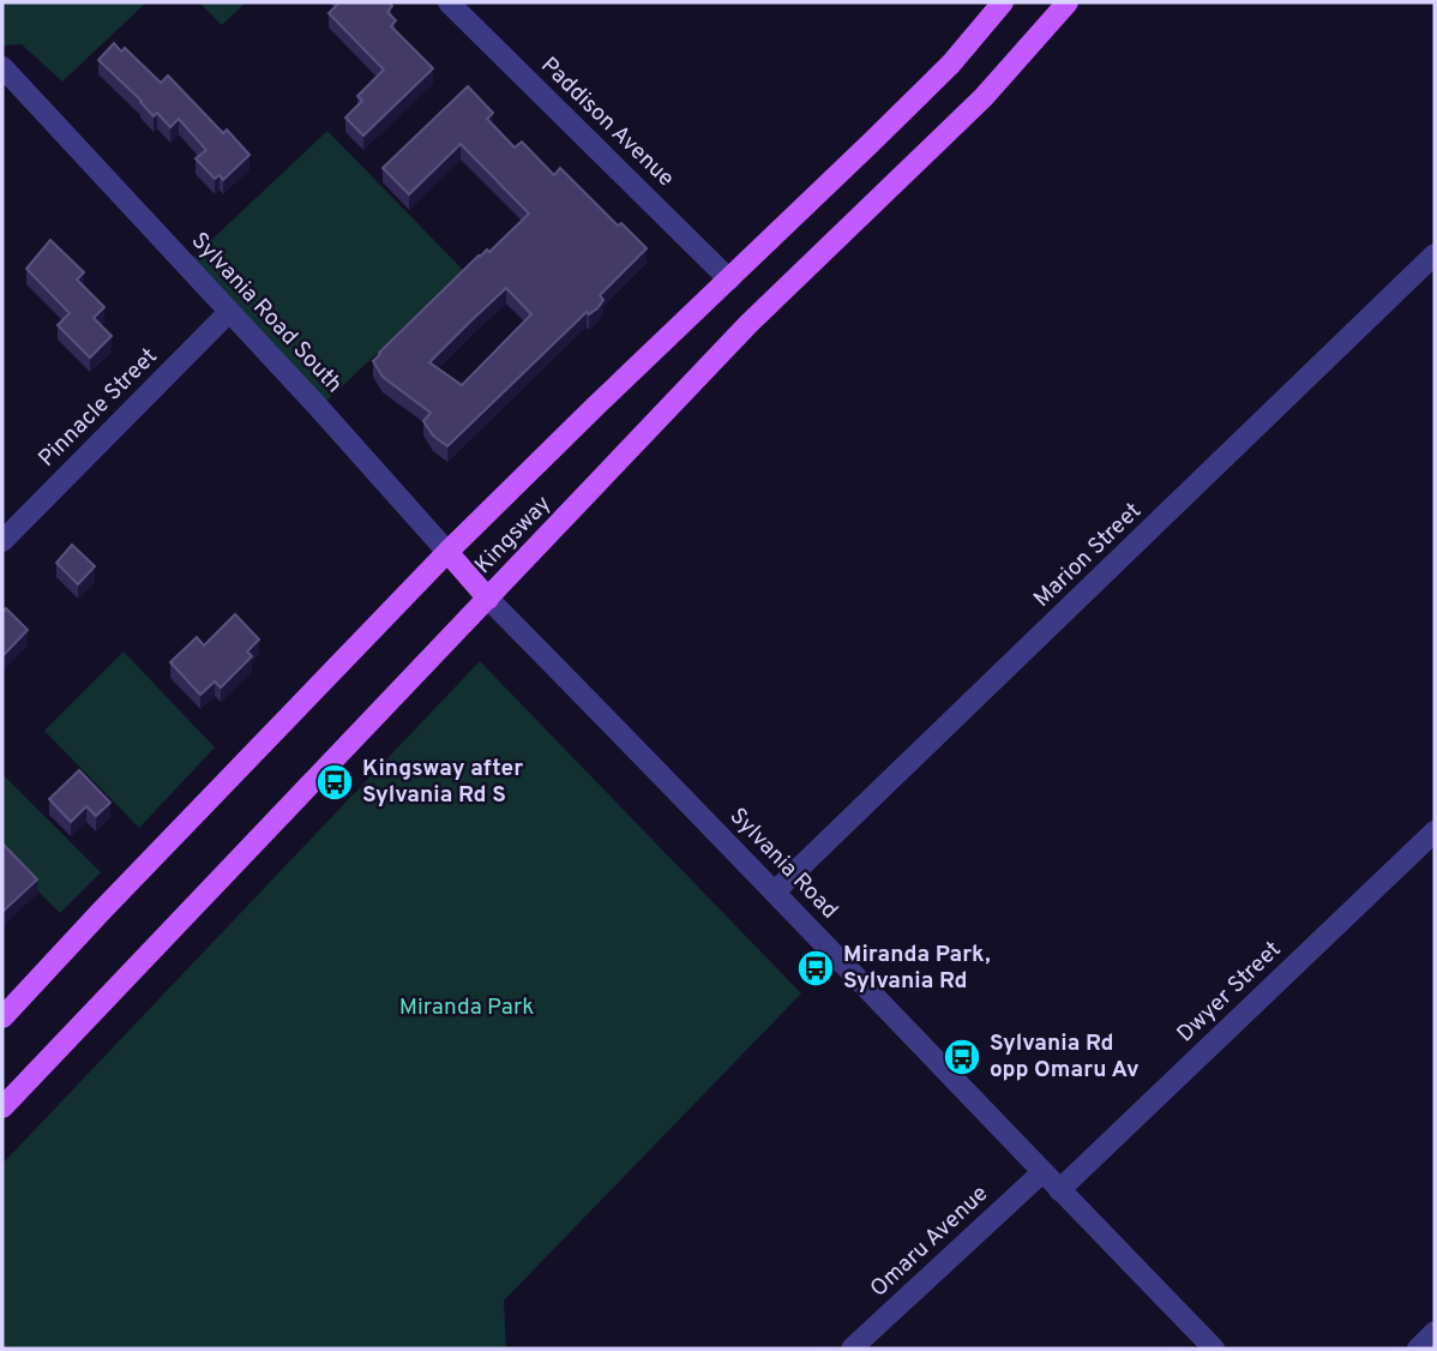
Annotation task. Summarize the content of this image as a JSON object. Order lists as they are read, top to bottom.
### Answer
{
  "streets": {
    "main road": ["Sylvania Road South", "Kingsway"],
    "street": [
      "Paddison Avenue",
      "Pinnacle Street",
      "Marion Street",
      "Sylvania Road",
      "Dwyer Street",
      "Omaru Avenue"
    ]
  },
  "crossings": [
    ["Paddison Avenue", "Kingsway"],
    ["Sylvania Road South", "Pinnacle Street"],
    ["Sylvania Road South", "Kingsway"],
    ["Sylvania Road South", "Sylvania Road"],
    ["Kingsway", "Sylvania Road"],
    ["Marion Street", "Sylvania Road"],
    ["Sylvania Road", "Dwyer Street"],
    ["Sylvania Road", "Omaru Avenue"]
  ],
  "parks": ["Miranda Park"],
  "places": {
    "bus stop": ["Kingsway after Sylvania Rd S", "Miranda Park, Sylvania Rd", "Sylvania Rd opp Omaru Av"]
  }
}
